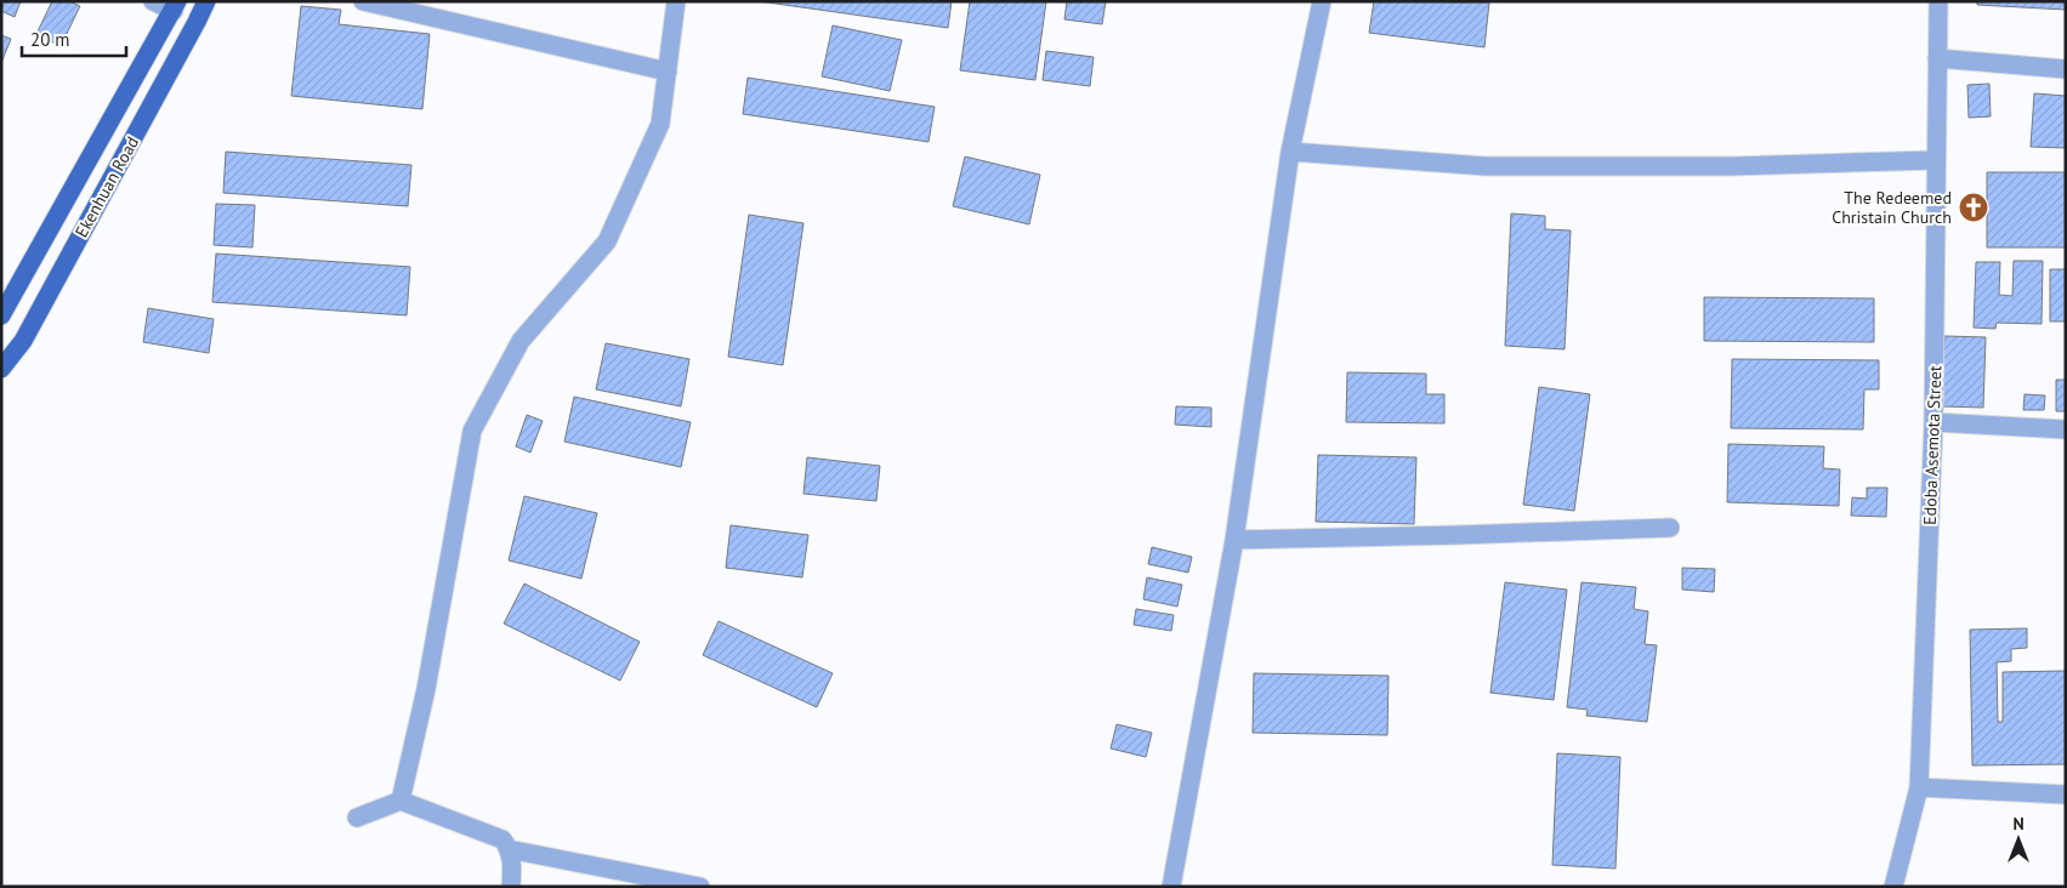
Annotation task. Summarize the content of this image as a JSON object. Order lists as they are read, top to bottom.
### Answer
{
  "streets": {
    "main road": ["Ekenhuan Road"],
    "street": ["Edoba Asemota Street"]
  },
  "places": {
    "church": ["The Redeemed Christain Church"]
  },
  "scale_bar": "20 m",
  "north": "top"
}
